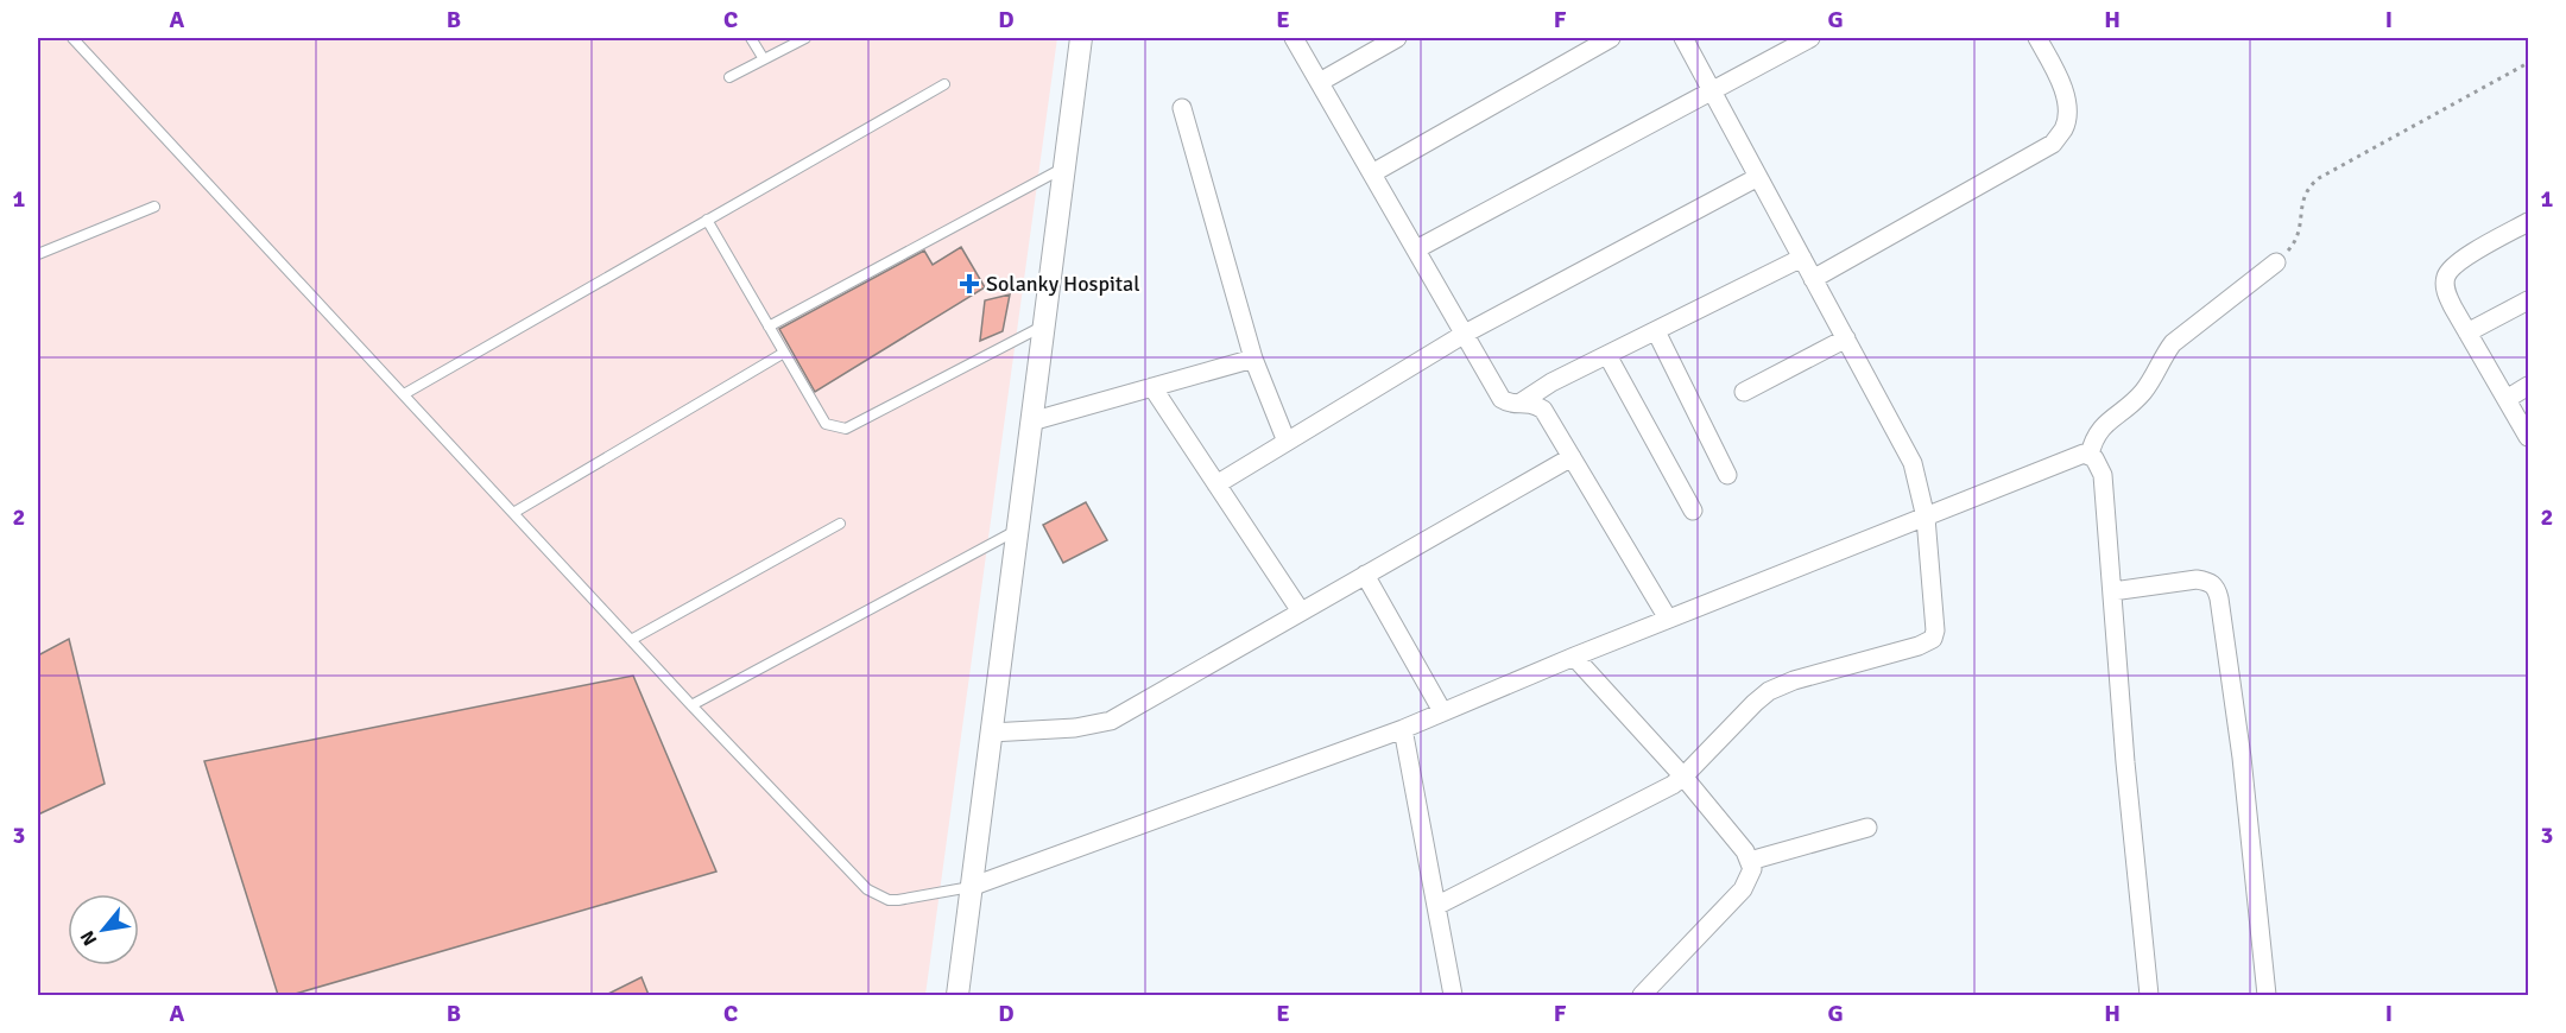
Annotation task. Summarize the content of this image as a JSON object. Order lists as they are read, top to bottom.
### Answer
{
  "places": {
    "health": ["Solanky Hospital"]
  },
  "north": "bottom left",
  "grid": {
    "columns": [
      "A",
      "B",
      "C",
      "D",
      "E",
      "F",
      "G",
      "H",
      "I"
    ],
    "rows": ["1", "2", "3"]
  }
}
